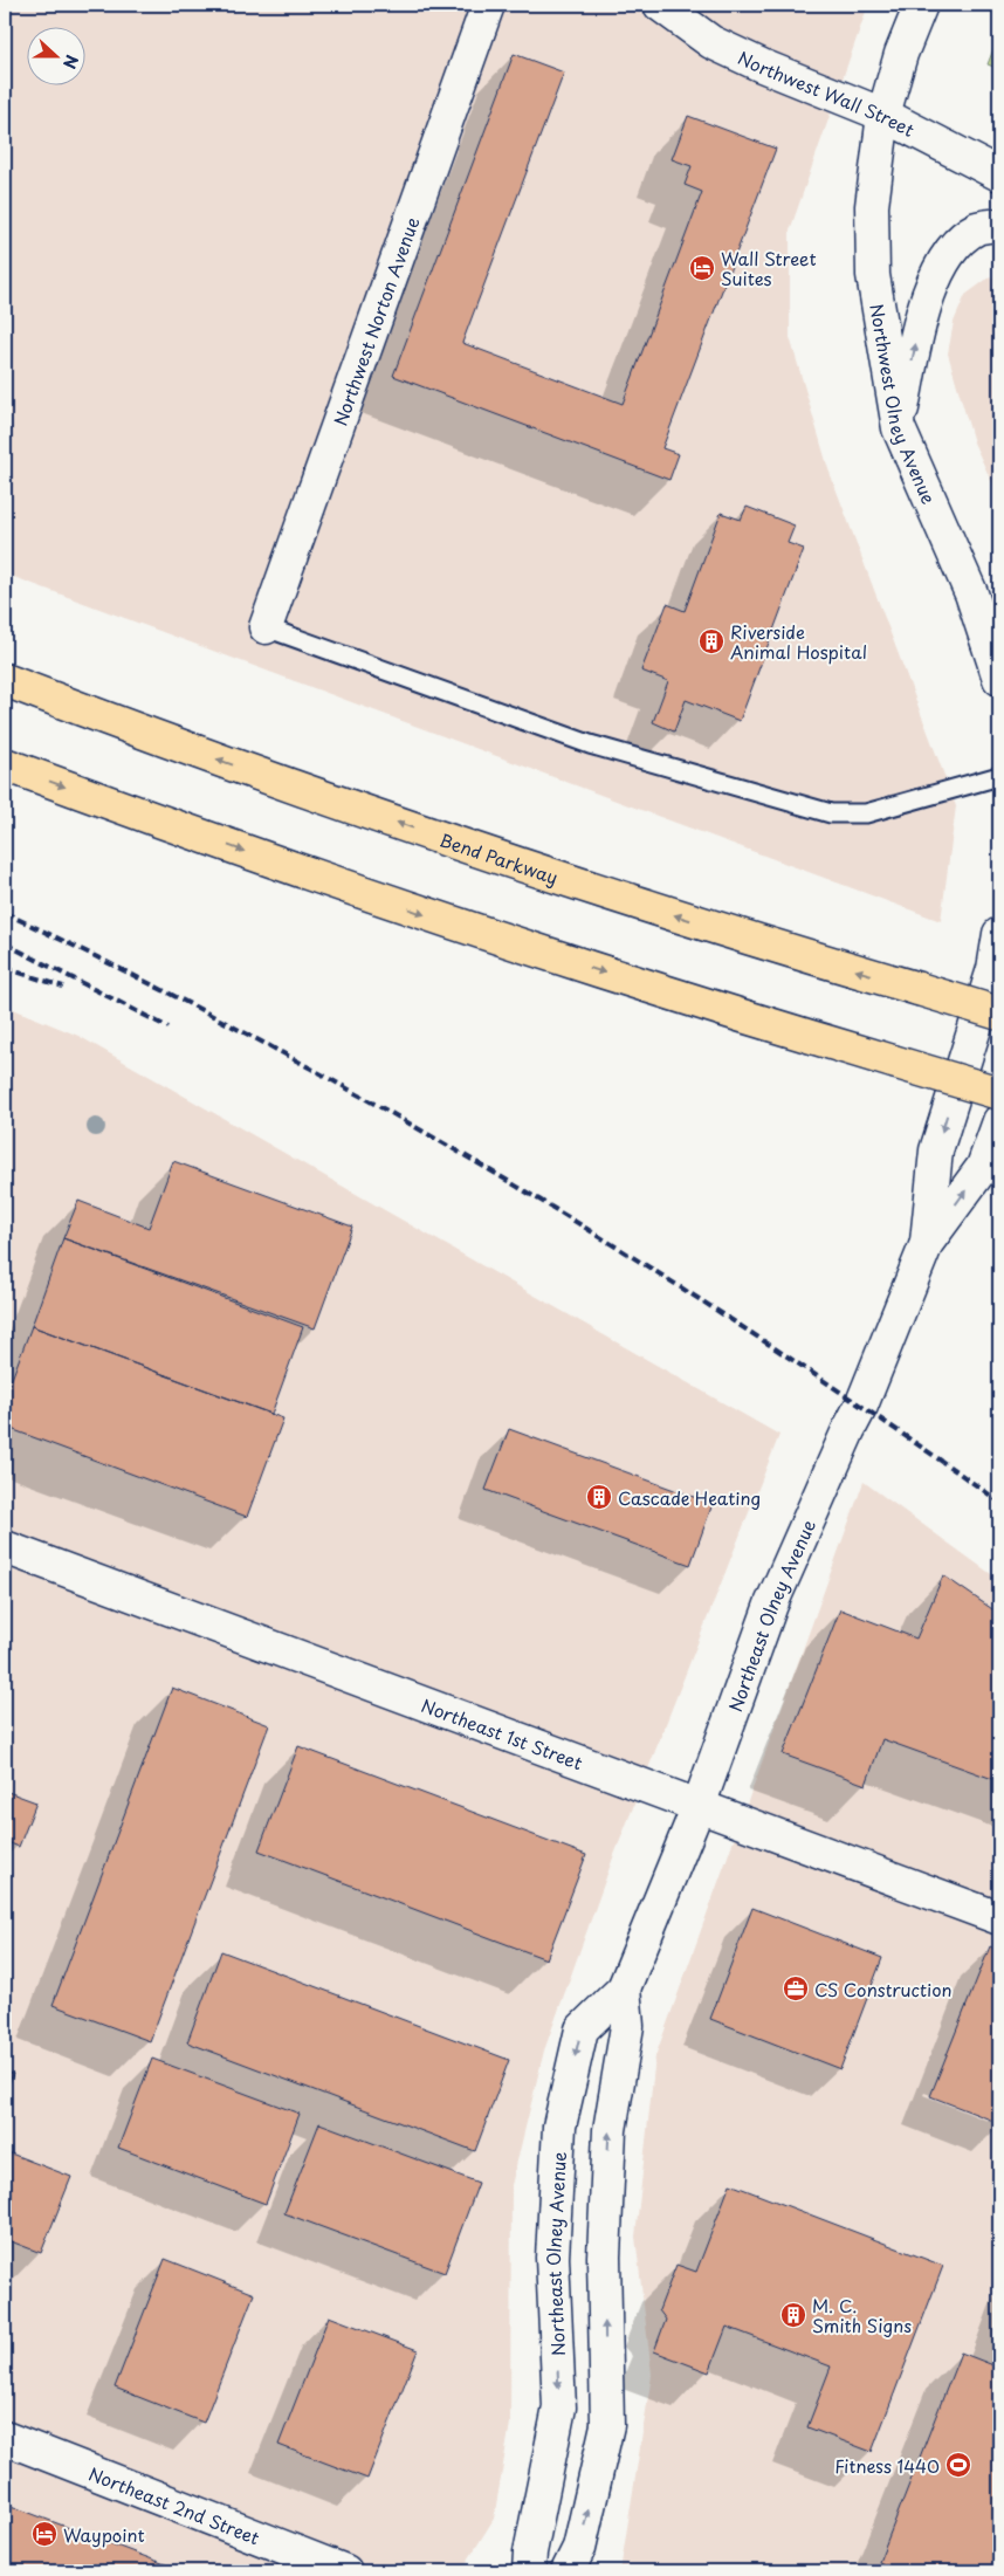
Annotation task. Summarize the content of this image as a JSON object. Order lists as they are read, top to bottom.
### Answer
{
  "streets": {
    "highway": ["Bend Parkway"],
    "main road": [
      "Northwest Wall Street",
      "Northwest Norton Avenue",
      "Northwest Olney Avenue",
      "Northeast Olney Avenue",
      "Northeast 1st Street",
      "Northeast 2nd Street"
    ]
  },
  "crossings": [
    ["Northwest Wall Street", "Northwest Olney Avenue"],
    ["Northeast Olney Avenue", "Northeast 1st Street"]
  ],
  "places": {
    "hotel": ["Wall Street Suites", "Waypoint"],
    "building": ["Riverside Animal Hospital", "Cascade Heating", "M. C. Smith Signs"],
    "office": ["CS Construction"],
    "sports": ["Fitness 1440"]
  },
  "north": "right"
}
